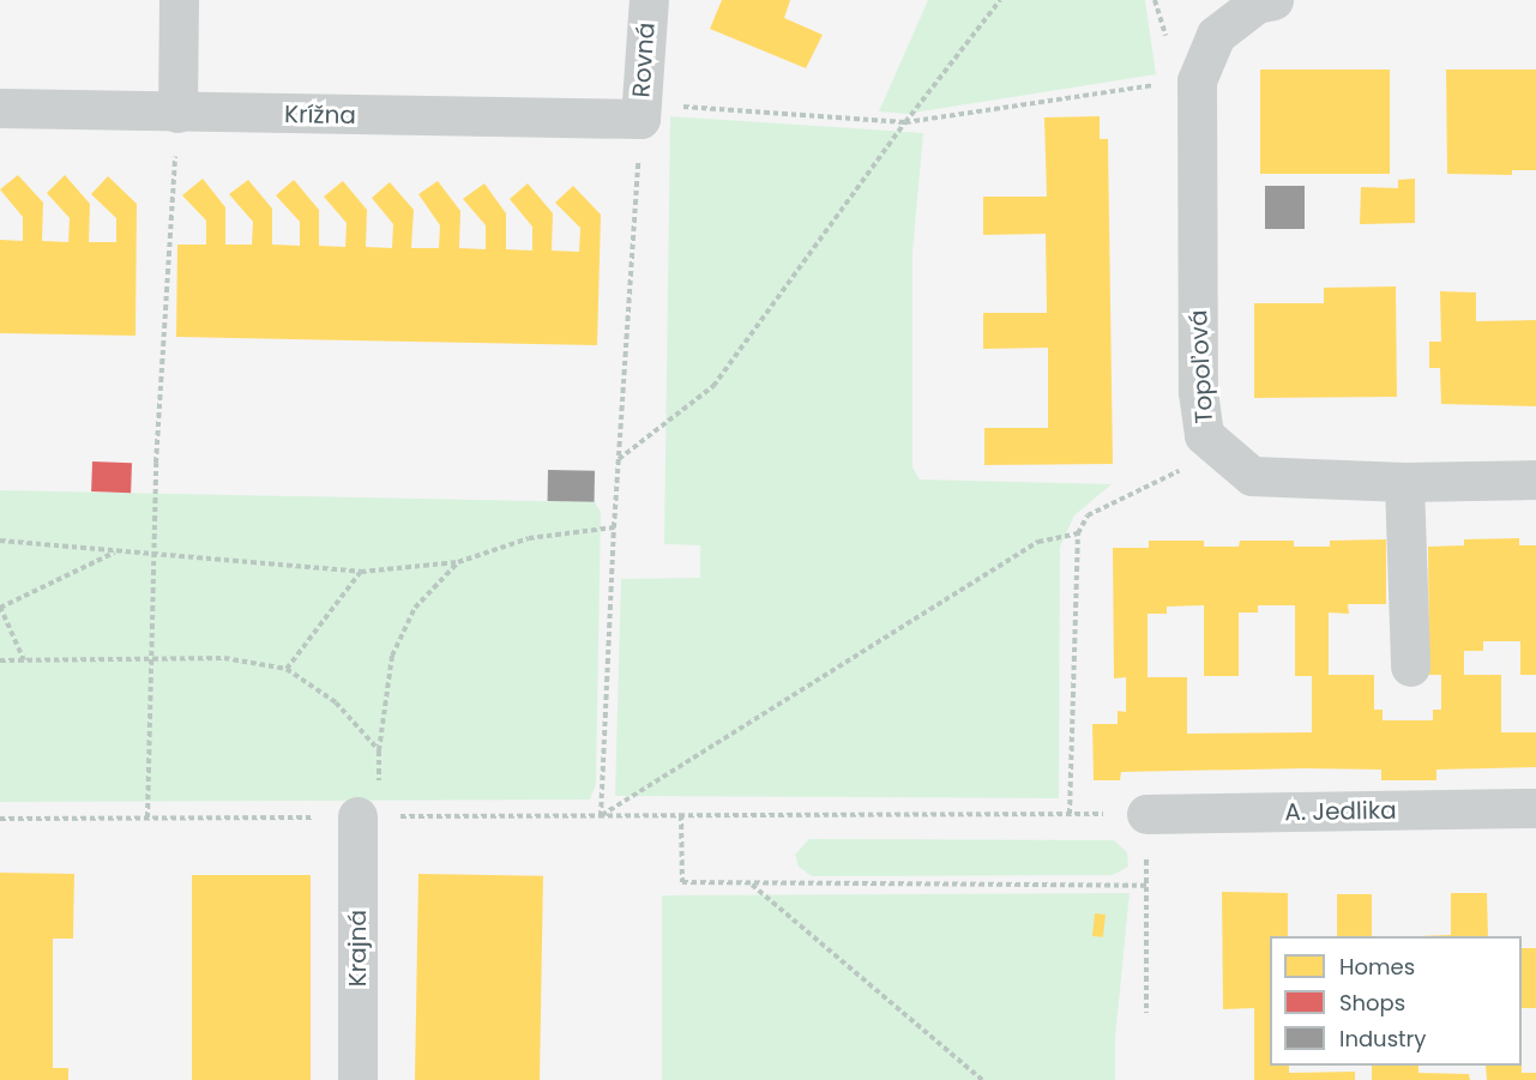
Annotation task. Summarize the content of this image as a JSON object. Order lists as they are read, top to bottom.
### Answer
{
  "streets": {
    "street": [
      "Rovná",
      "Krížna",
      "Topoľová",
      "A. Jedlika",
      "Krajná"
    ]
  },
  "crossings": [
    ["Rovná", "Krížna"]
  ],
  "legend": ["Homes", "Shops", "Industry"]
}
